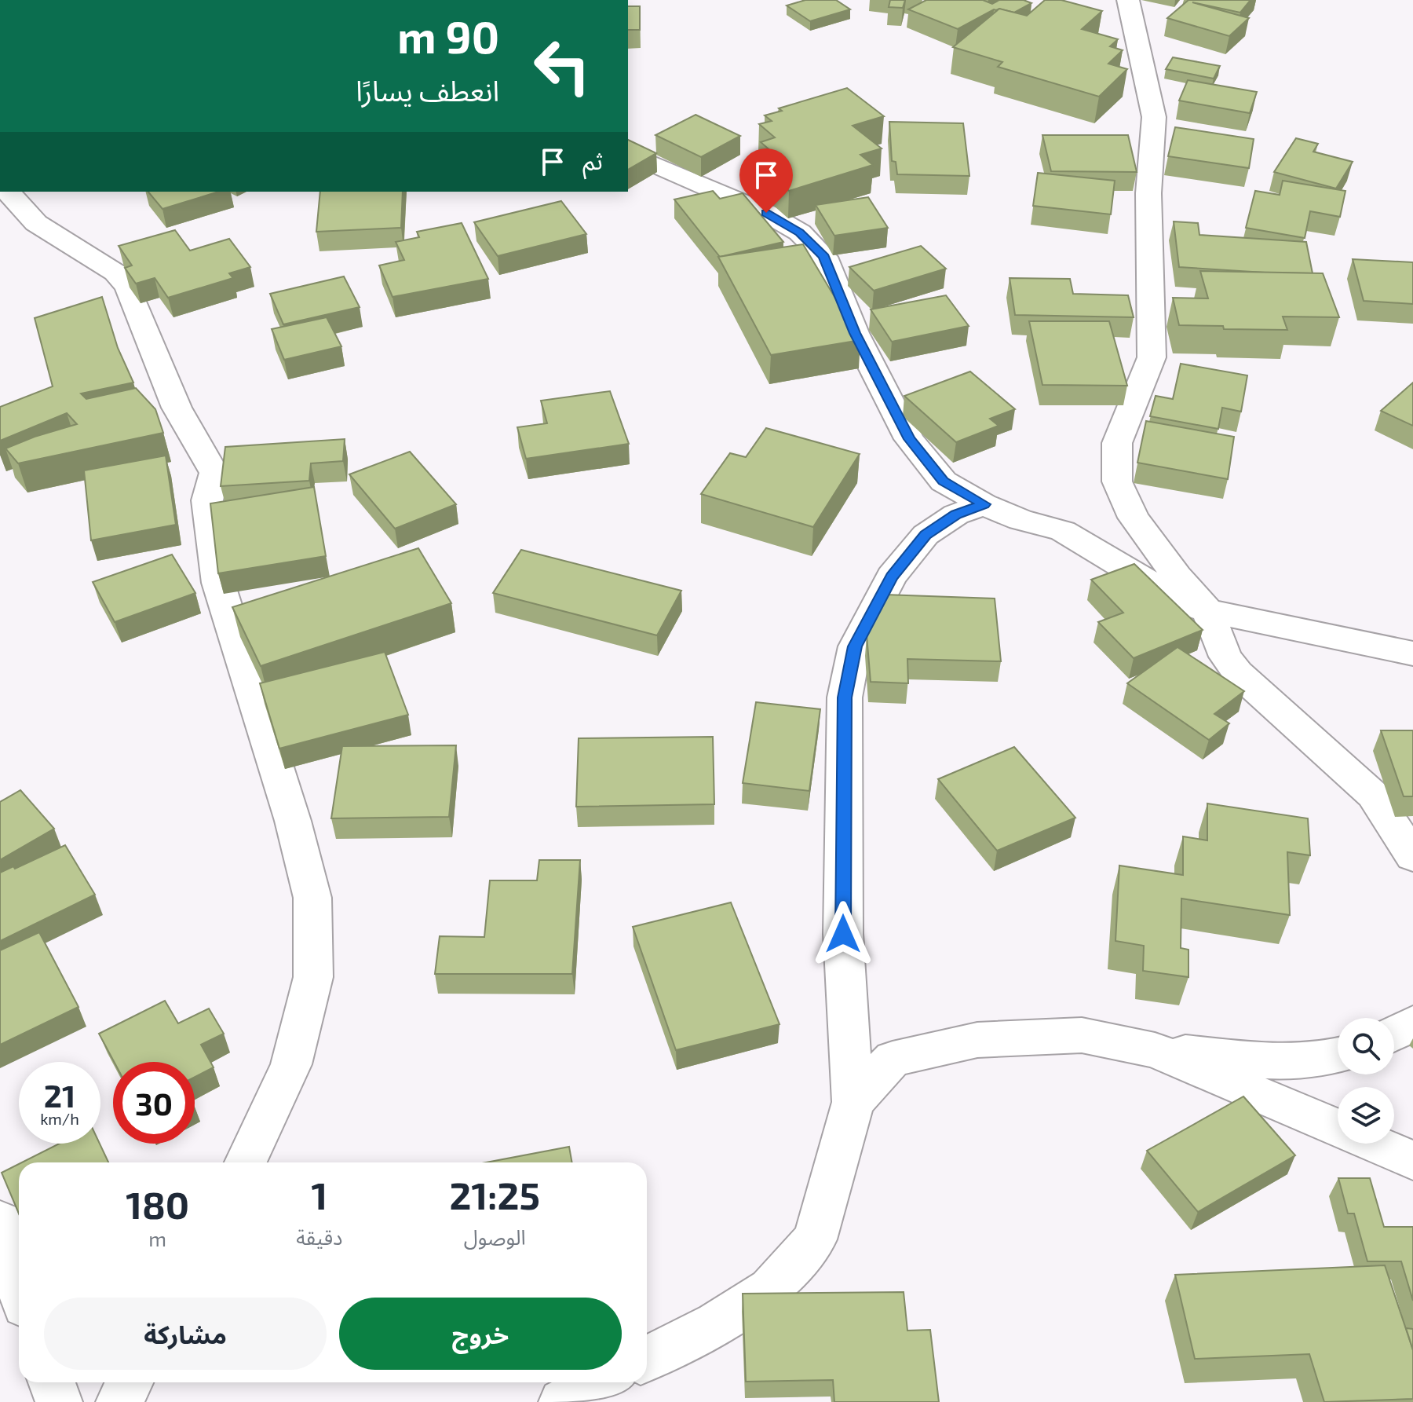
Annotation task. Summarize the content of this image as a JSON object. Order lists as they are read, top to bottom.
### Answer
{
  "page": {
    "turn": ["90 m", "انعطف يسارًا"],
    "then": "ثم",
    "speed": "21 km/h",
    "limit": "30",
    "eta": [
      "21:25",
      "الوصول",
      "1",
      "دقيقة",
      "180",
      "m"
    ],
    "buttons": ["خروج", "مشاركة"]
  }
}
